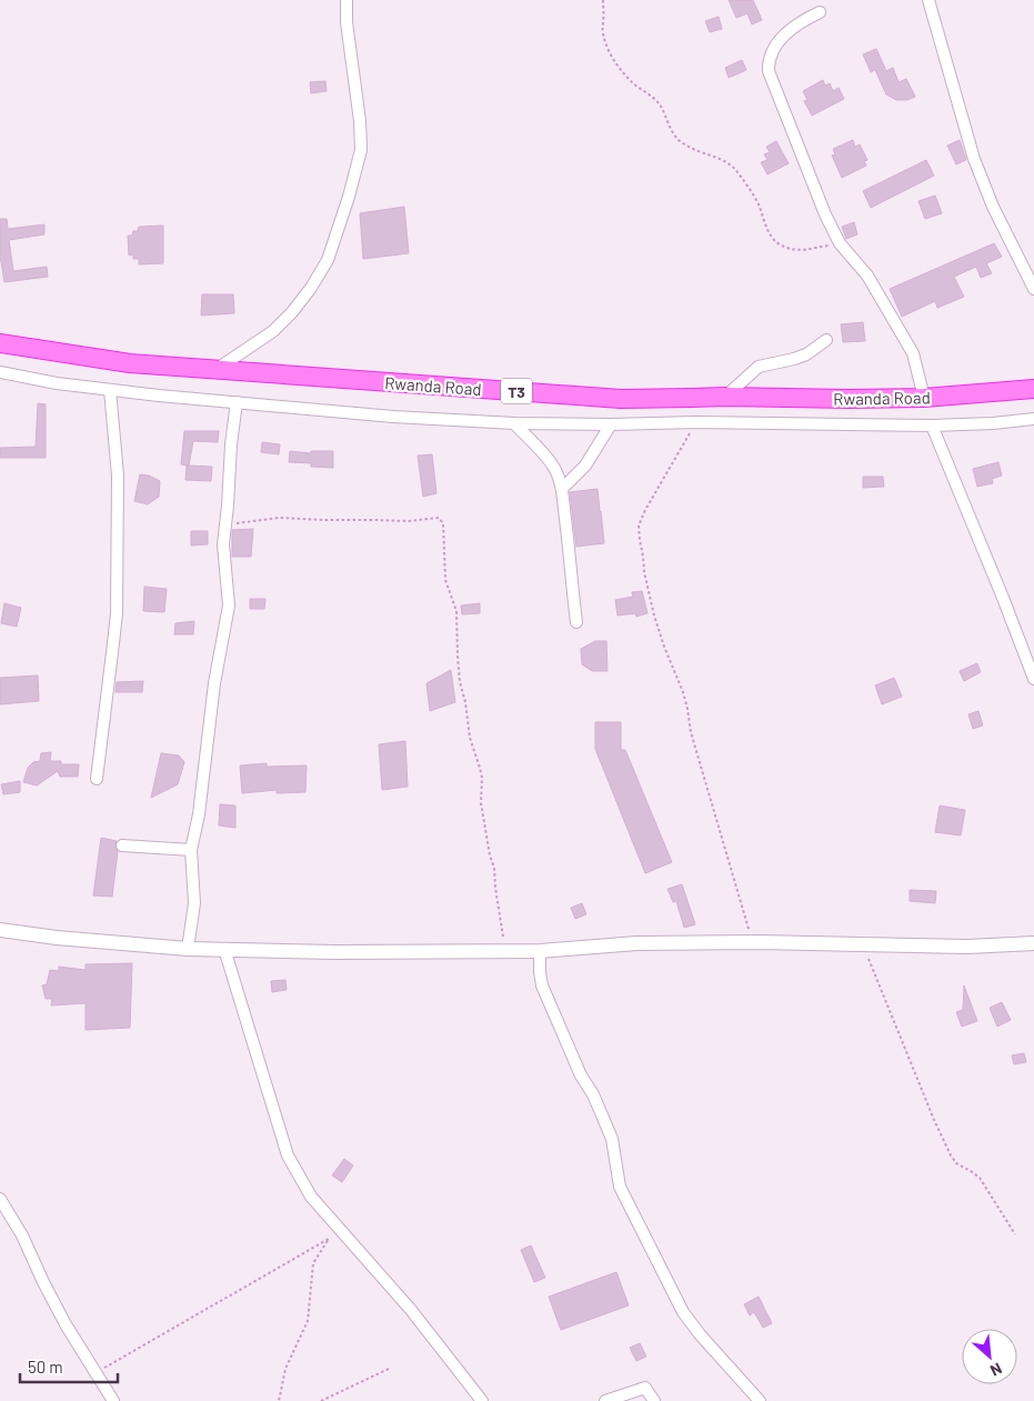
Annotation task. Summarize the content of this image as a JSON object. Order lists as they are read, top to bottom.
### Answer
{
  "streets": {
    "highway": ["Rwanda Road", "T3"]
  },
  "scale_bar": "50 m",
  "north": "bottom right"
}
